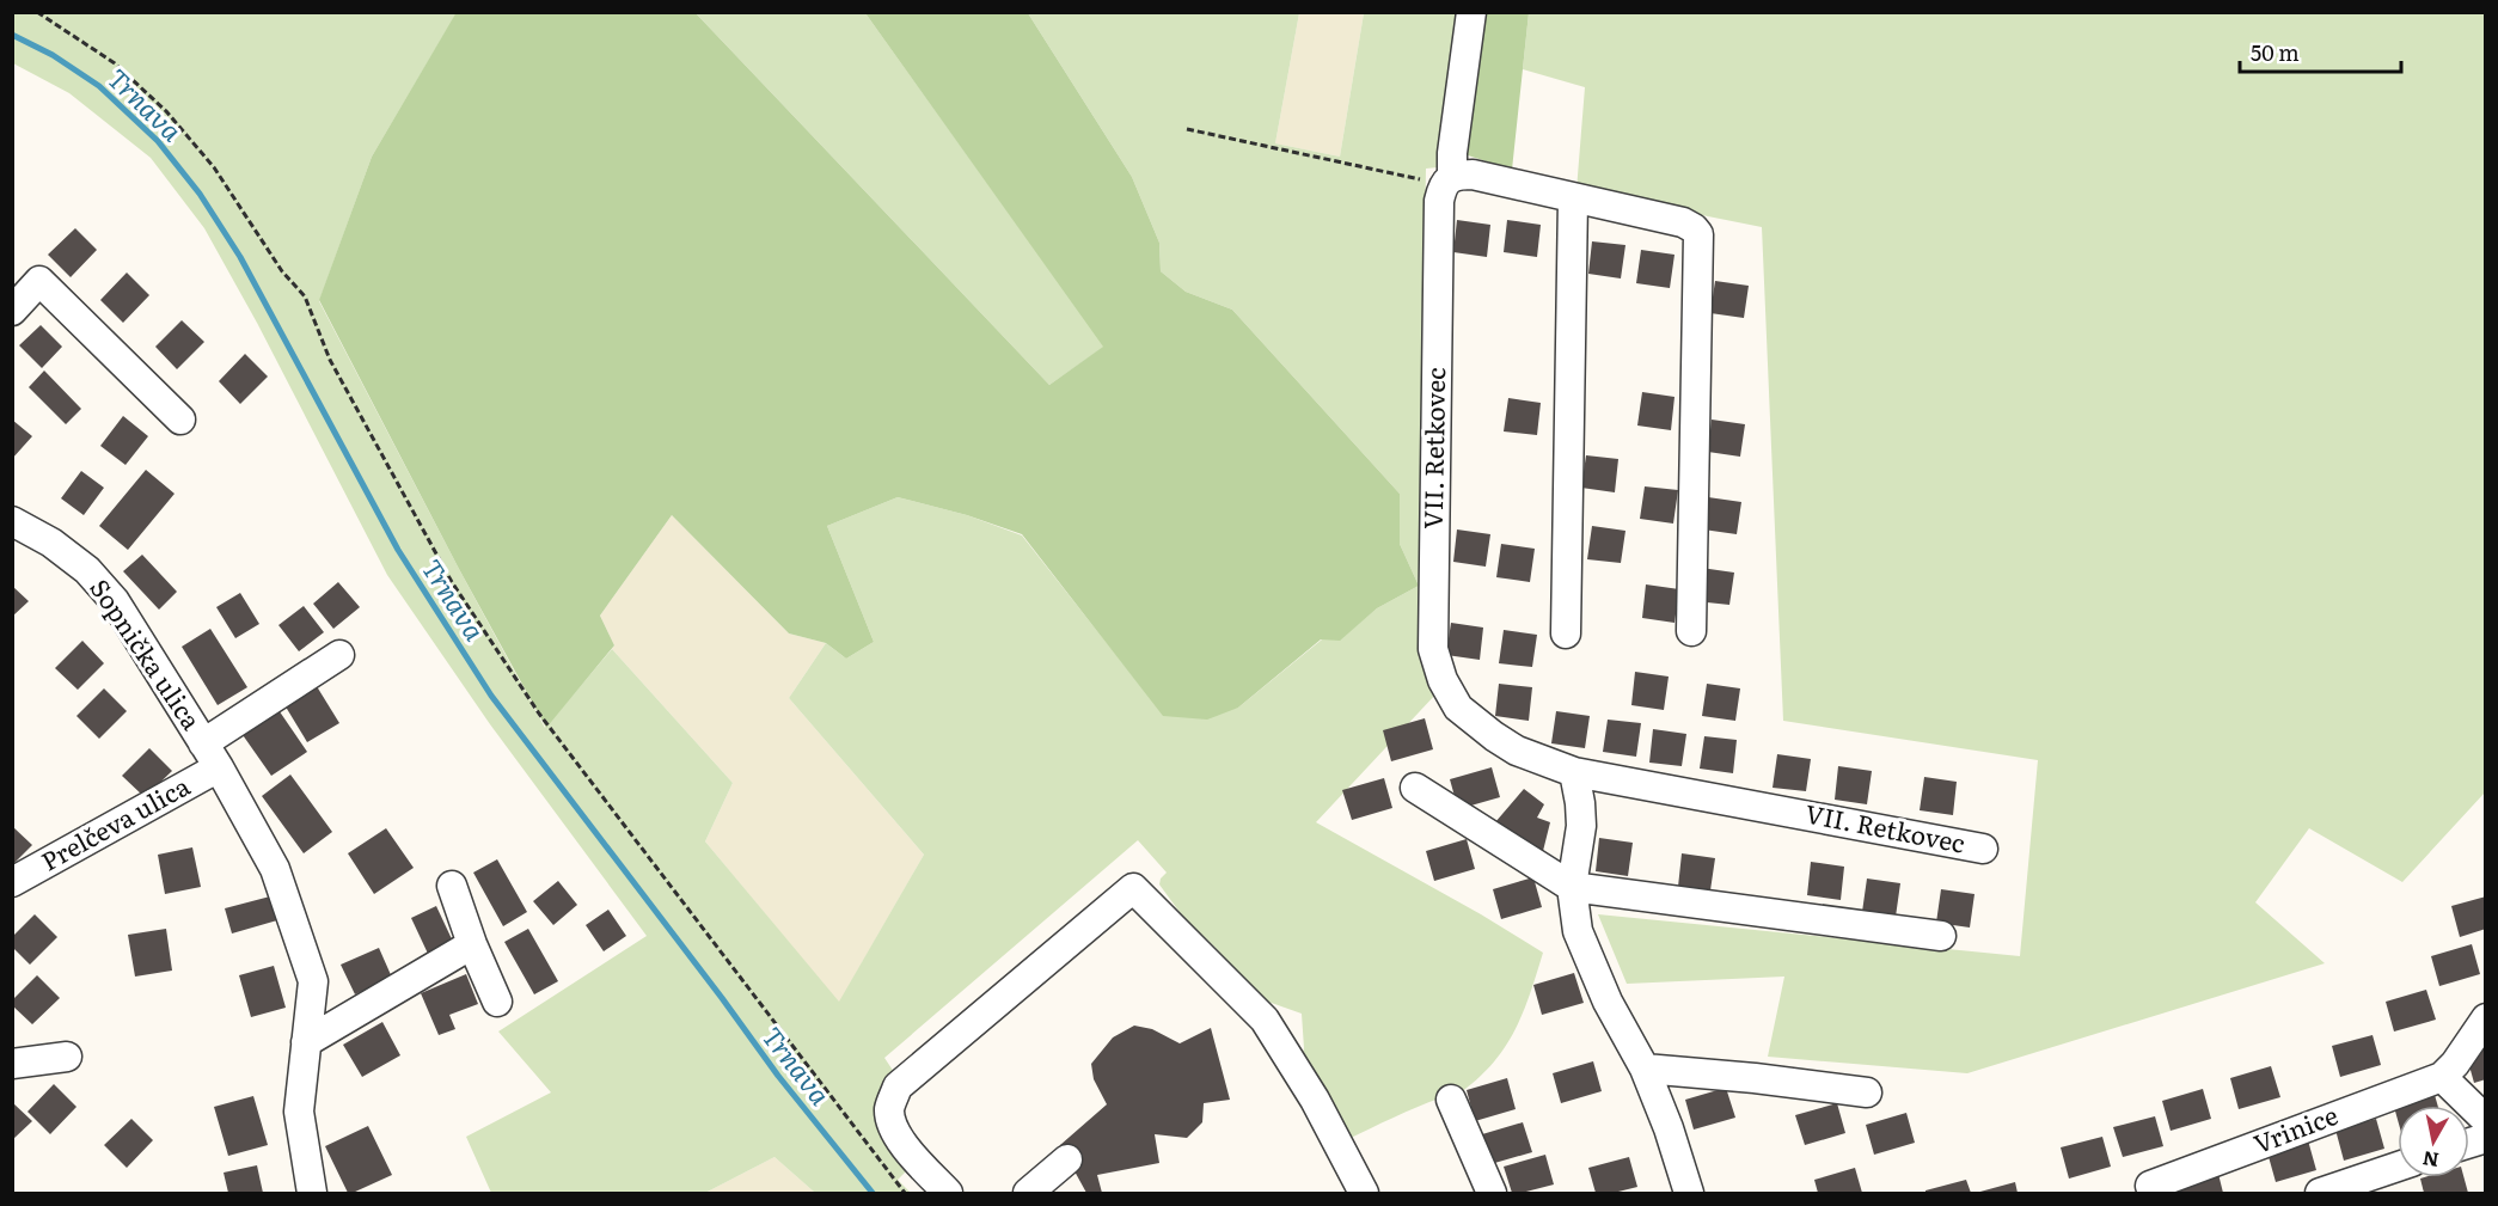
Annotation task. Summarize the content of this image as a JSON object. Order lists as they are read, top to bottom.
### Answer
{
  "streets": {
    "street": [
      "VII. Retkovec",
      "Sopnička ulica",
      "Prelčeva ulica",
      "Vrinice"
    ]
  },
  "crossings": [
    ["Sopnička ulica", "Prelčeva ulica"]
  ],
  "water": ["Trnava"],
  "scale_bar": "50 m",
  "north": "bottom"
}
